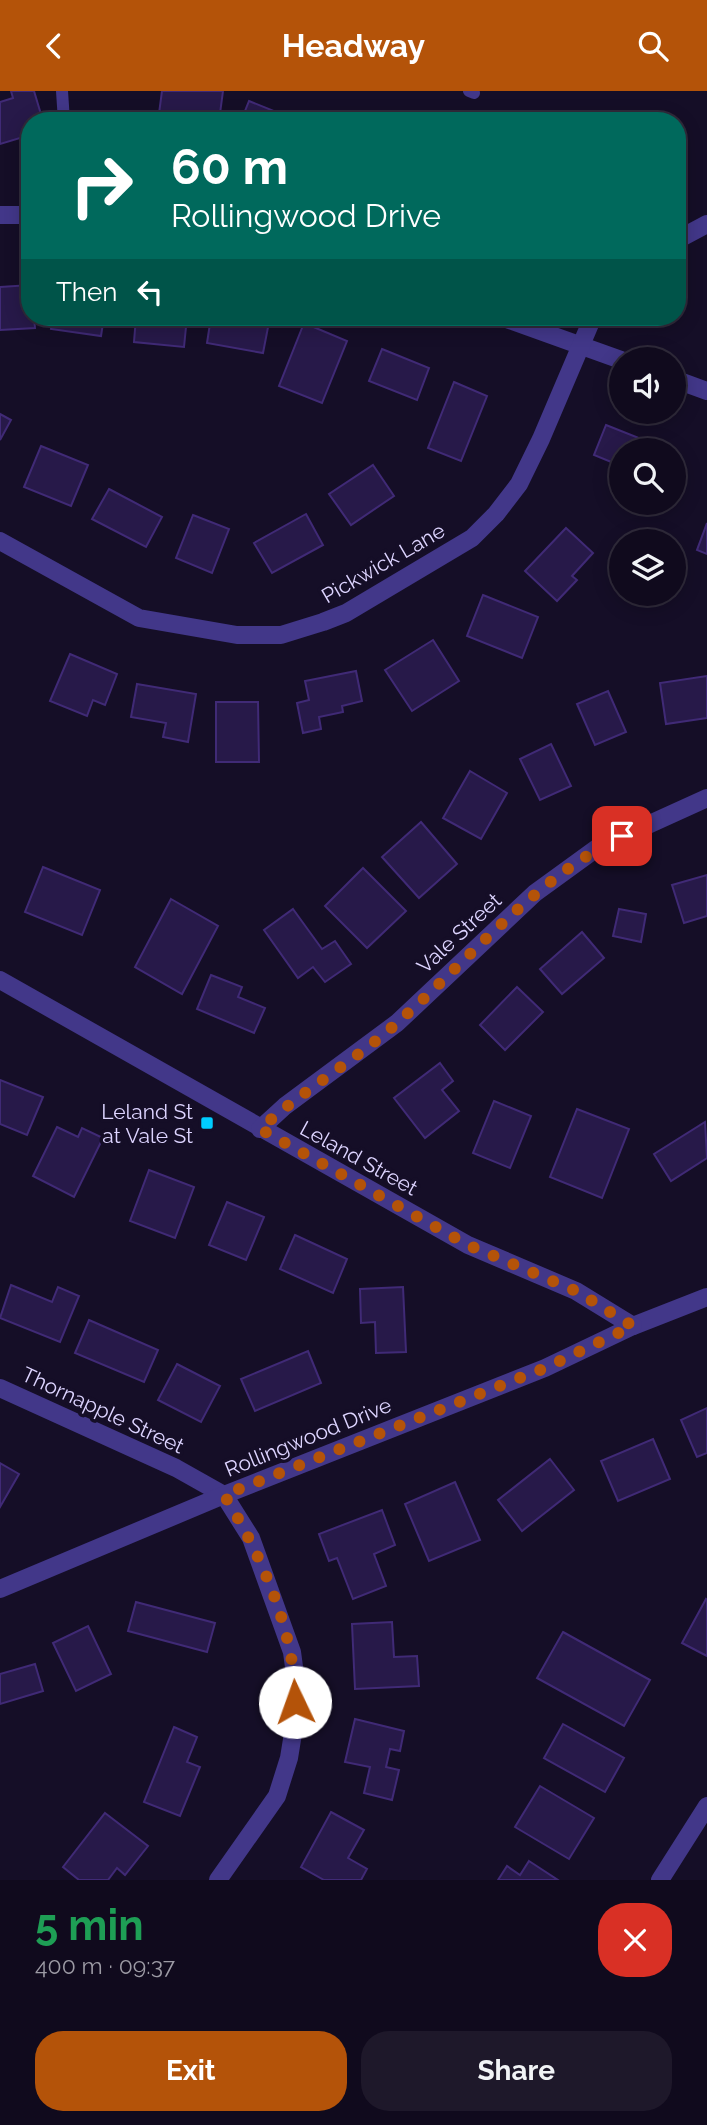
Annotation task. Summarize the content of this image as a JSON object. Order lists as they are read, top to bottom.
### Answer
{
  "streets": {
    "street": [
      "Pickwick Lane",
      "Vale Street",
      "Leland Street",
      "Thornapple Street",
      "Rollingwood Drive"
    ]
  },
  "crossings": [
    ["Vale Street", "Leland Street"],
    ["Leland Street", "Rollingwood Drive"],
    ["Thornapple Street", "Rollingwood Drive"]
  ],
  "places": {
    "transit": ["Leland St at Vale St"]
  },
  "page": {
    "header": "Headway",
    "turn": ["60 m", "Rollingwood Drive"],
    "then": "Then",
    "heading": ["5 min", "400 m · 09:37"],
    "buttons": ["Exit", "Share"]
  }
}
